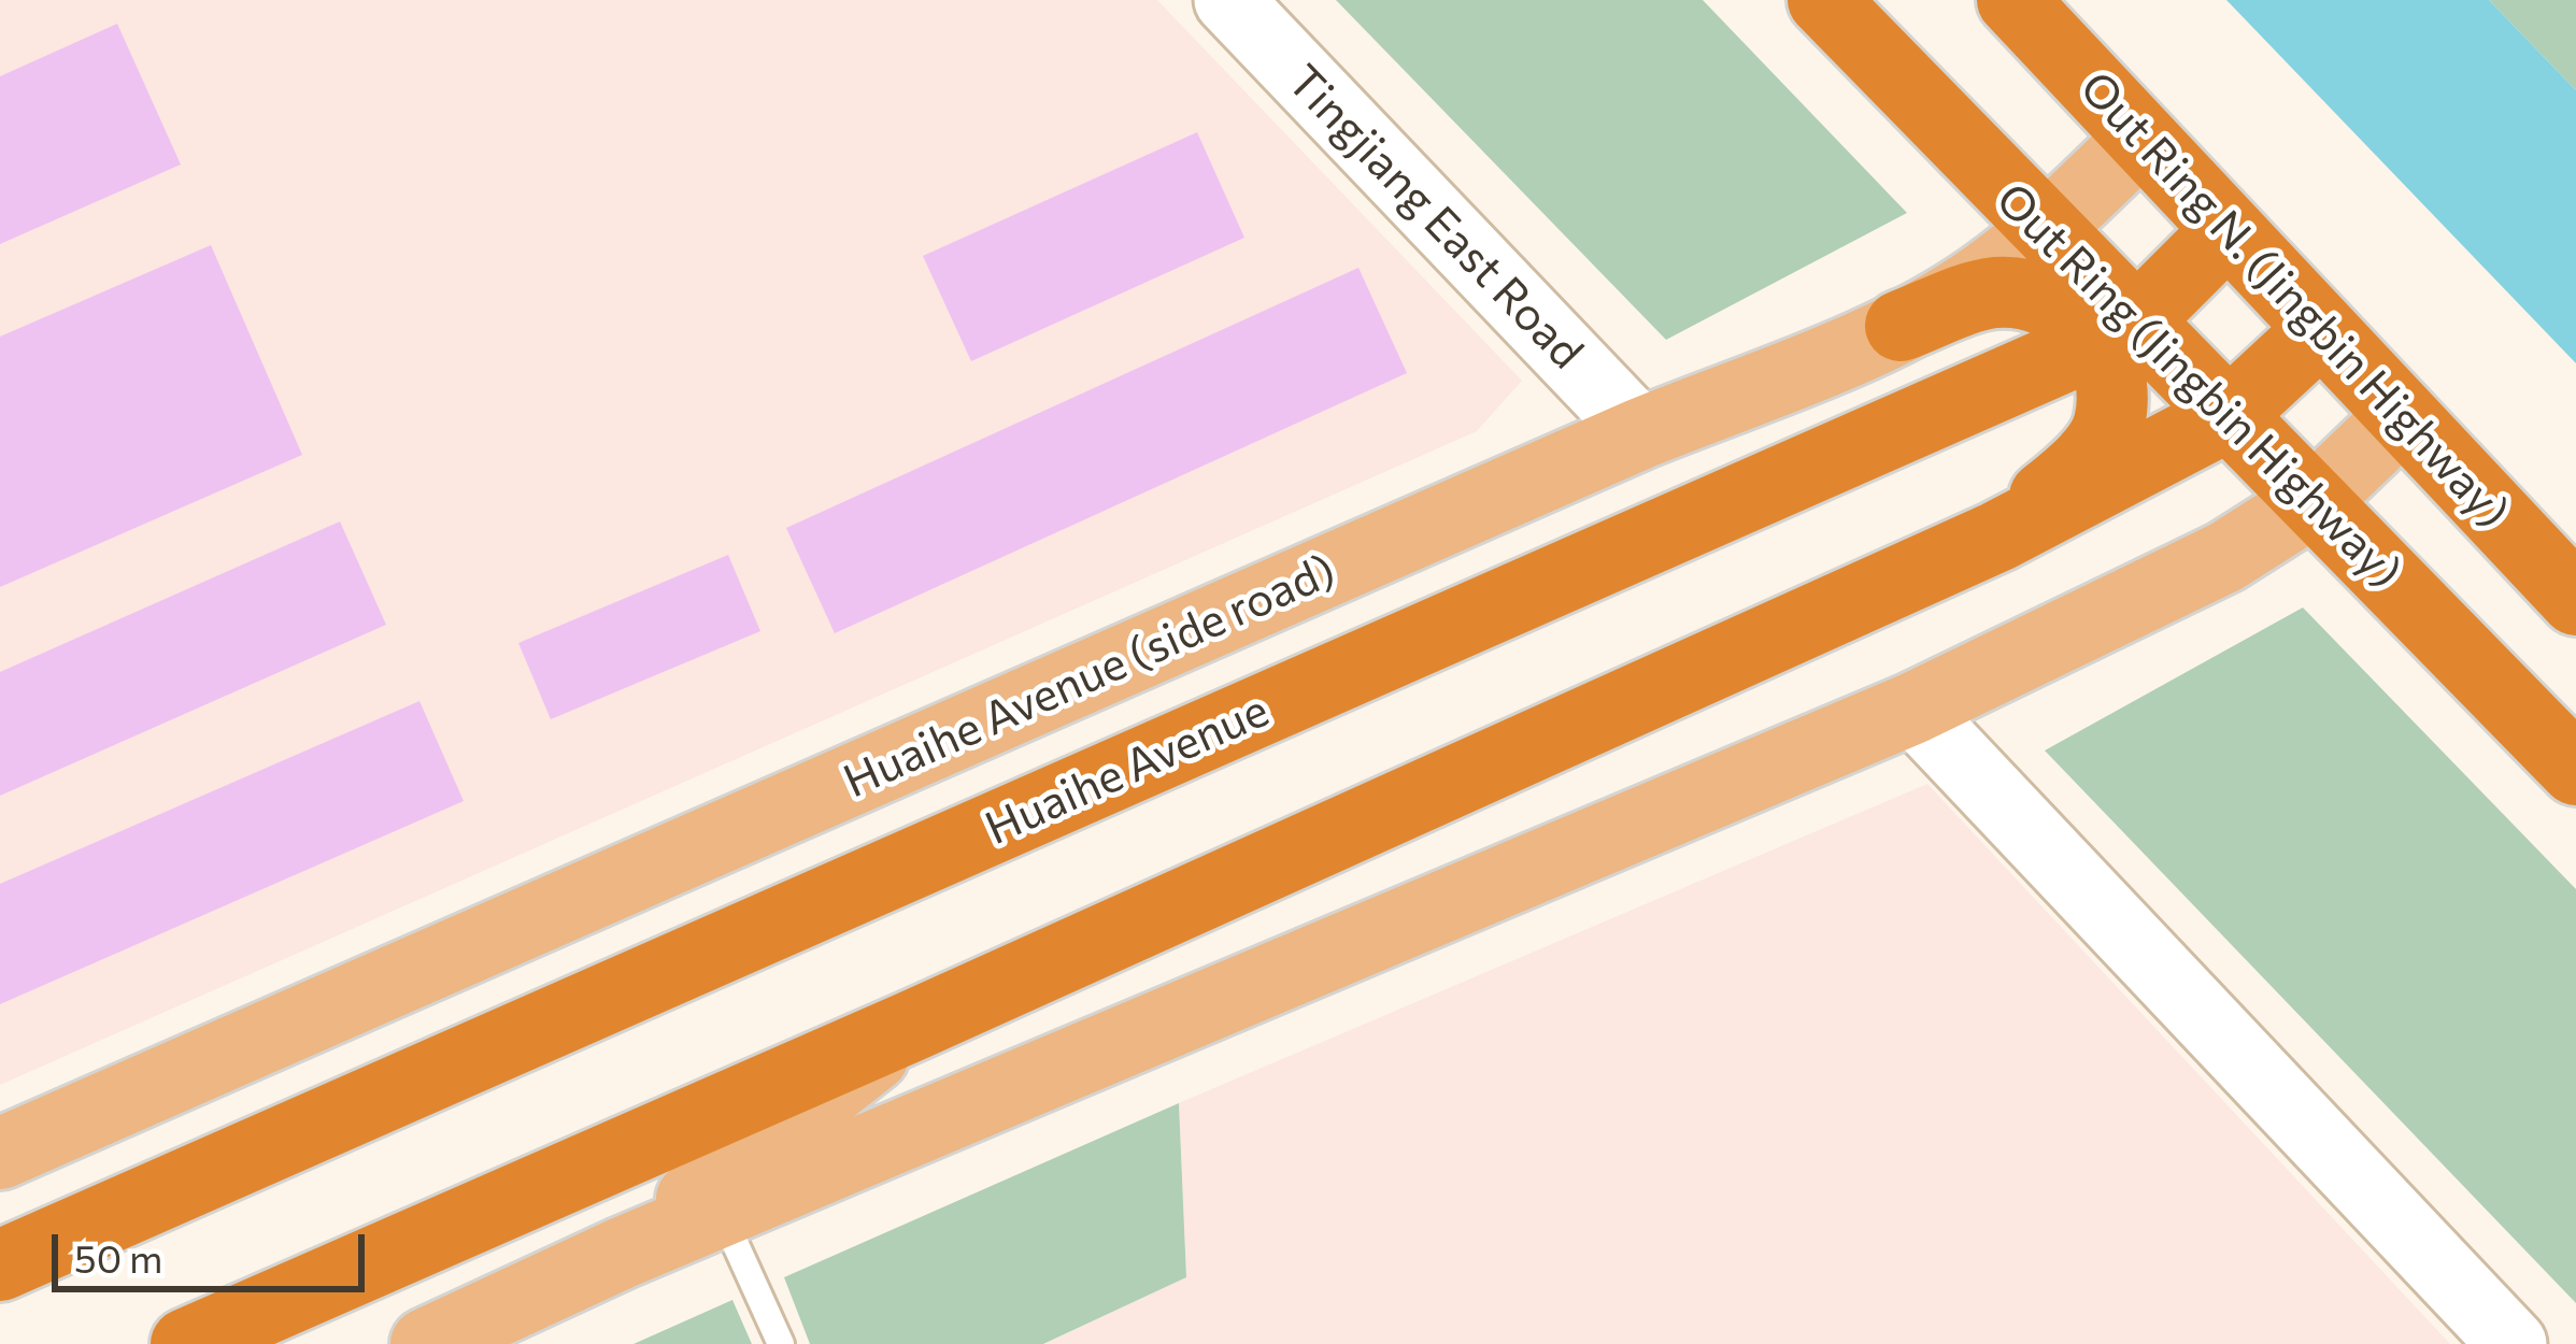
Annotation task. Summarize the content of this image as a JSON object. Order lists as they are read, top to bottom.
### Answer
{
  "streets": {
    "highway": ["Out Ring N. (Jingbin Highway)", "Out Ring (Jingbin Highway)", "Huaihe Avenue"],
    "main road": ["Huaihe Avenue (side road)"],
    "street": ["Tingjiang East Road"]
  },
  "crossings": [
    ["Tingjiang East Road", "Huaihe Avenue (side road)"],
    ["Out Ring N. (Jingbin Highway)", "Huaihe Avenue (side road)"],
    ["Out Ring N. (Jingbin Highway)", "Huaihe Avenue"],
    ["Out Ring (Jingbin Highway)", "Huaihe Avenue (side road)"],
    ["Out Ring (Jingbin Highway)", "Huaihe Avenue"]
  ],
  "scale_bar": "50 m"
}
